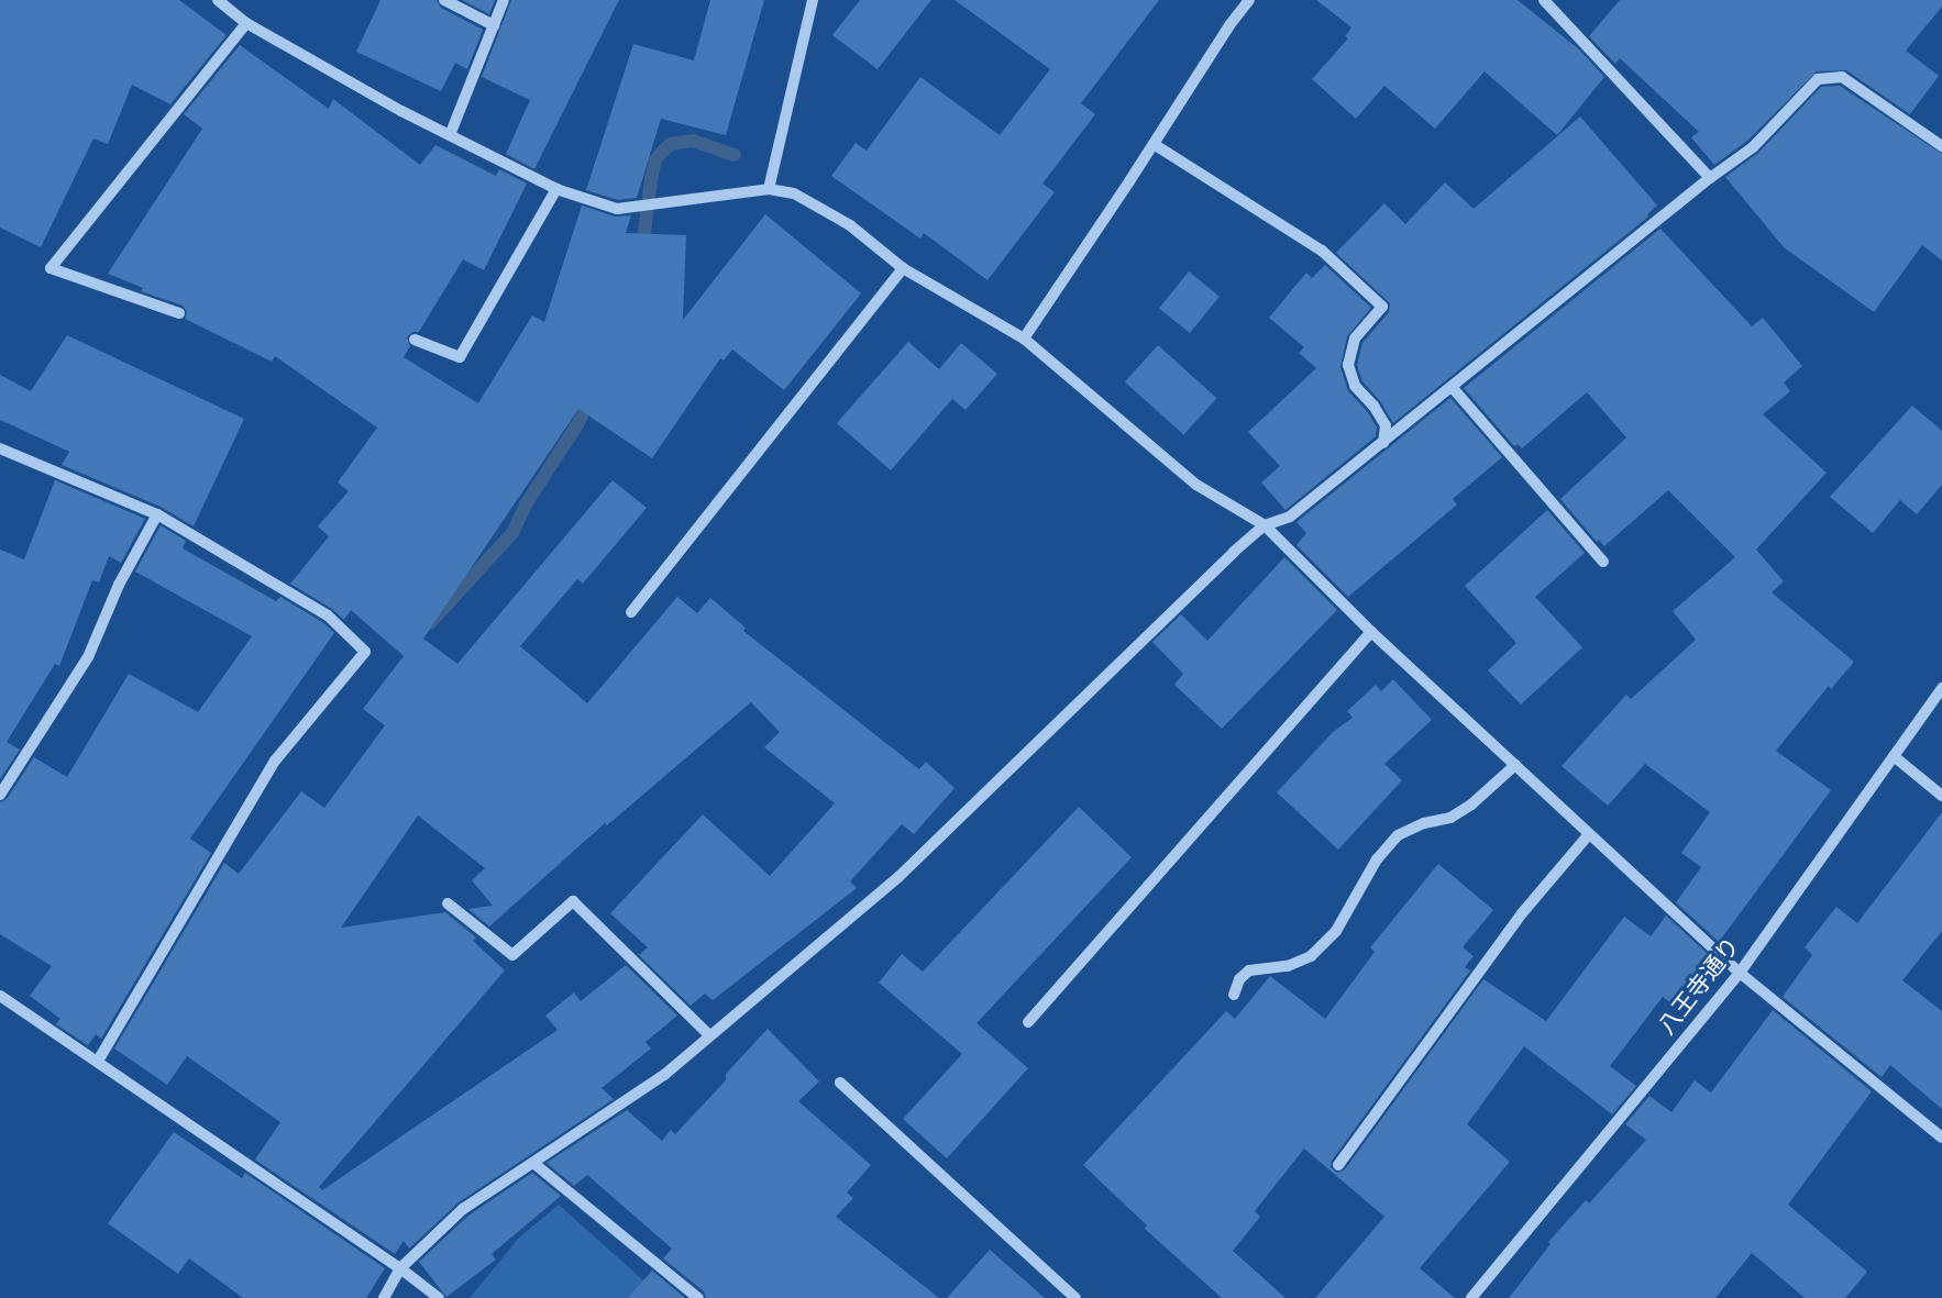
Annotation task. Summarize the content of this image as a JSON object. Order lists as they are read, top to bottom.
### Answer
{
  "streets": {
    "street": ["八王寺通り"]
  }
}
